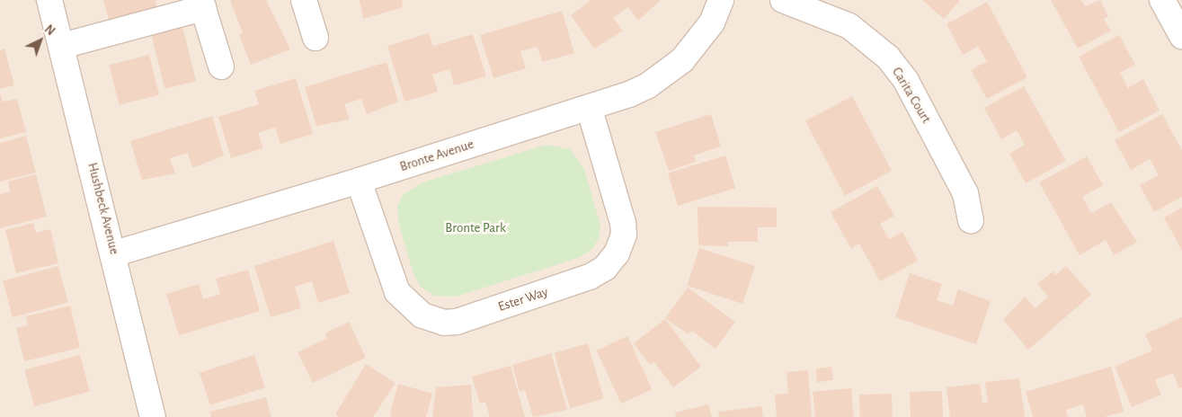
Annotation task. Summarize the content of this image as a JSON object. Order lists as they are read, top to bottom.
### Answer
{
  "streets": {
    "street": [
      "Carita Court",
      "Bronte Avenue",
      "Hushbeck Avenue",
      "Ester Way"
    ]
  },
  "crossings": [
    ["Bronte Avenue", "Hushbeck Avenue"],
    ["Bronte Avenue", "Ester Way"]
  ],
  "parks": ["Bronte Park"],
  "north": "top right"
}
